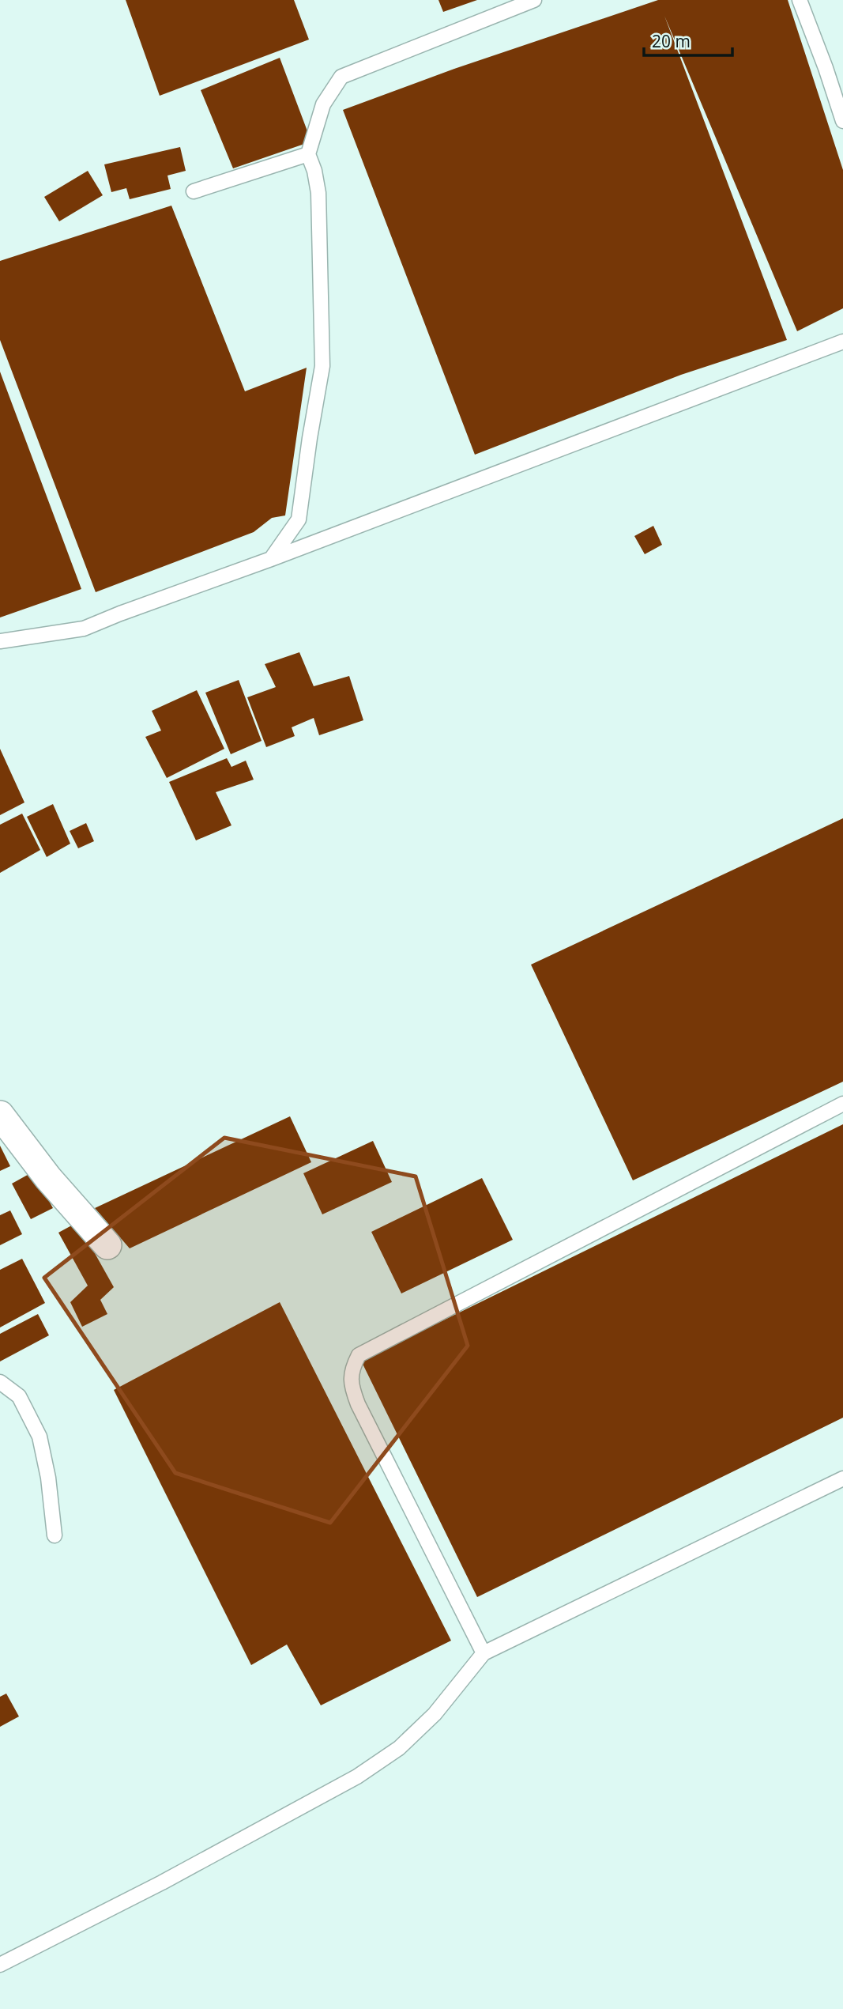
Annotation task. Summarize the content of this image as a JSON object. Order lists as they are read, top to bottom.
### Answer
{
  "scale_bar": "20 m"
}
